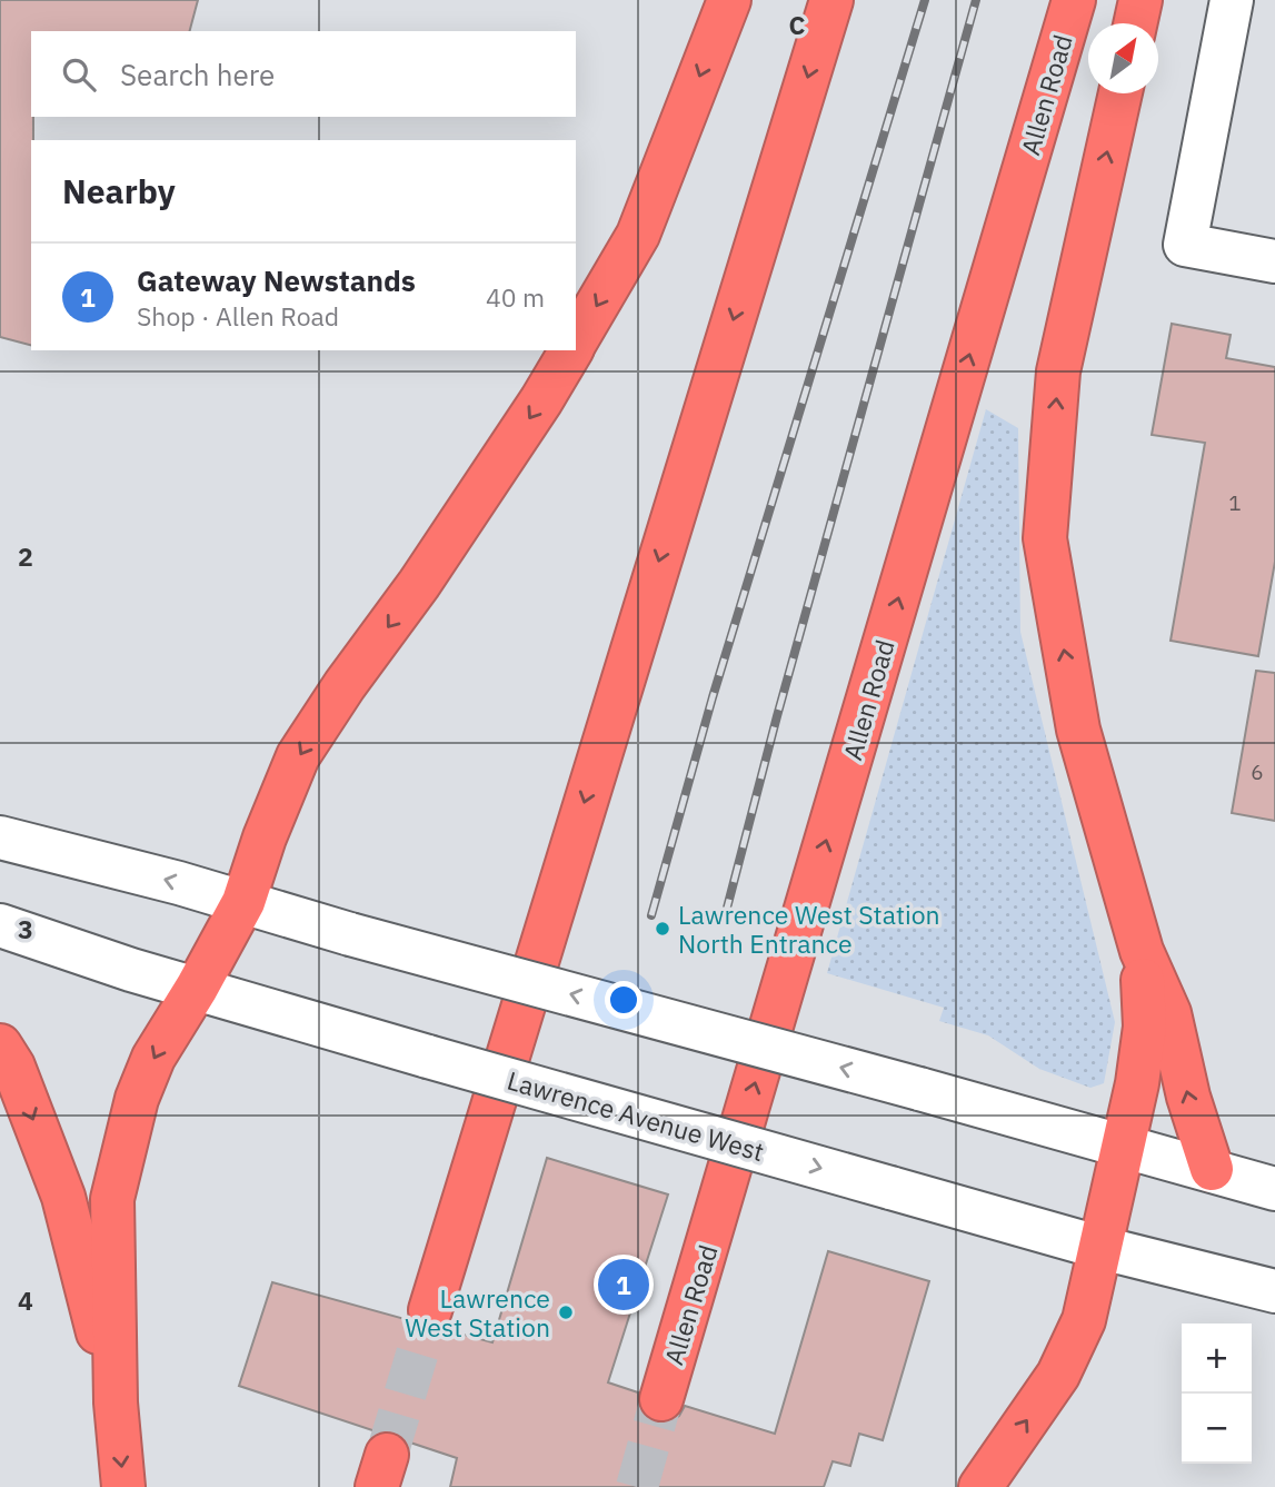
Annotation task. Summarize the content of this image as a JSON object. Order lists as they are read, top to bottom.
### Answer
{
  "streets": {
    "highway": ["Allen Road"],
    "main road": ["Lawrence Avenue West"]
  },
  "places": ["Lawrence West Station North Entrance", "Lawrence West Station"],
  "house_numbers": ["1", "6"],
  "north": "top right",
  "page": {
    "search": "Search here",
    "heading": "Nearby",
    "list": [
      {
        "mark": "1",
        "name": "Gateway Newstands",
        "note": "Shop · Allen Road",
        "value": "40 m"
      }
    ],
    "pins": "1",
    "map_buttons": ["+", "−"]
  },
  "grid": {
    "columns": ["C"],
    "rows": ["2", "3", "4"]
  }
}
